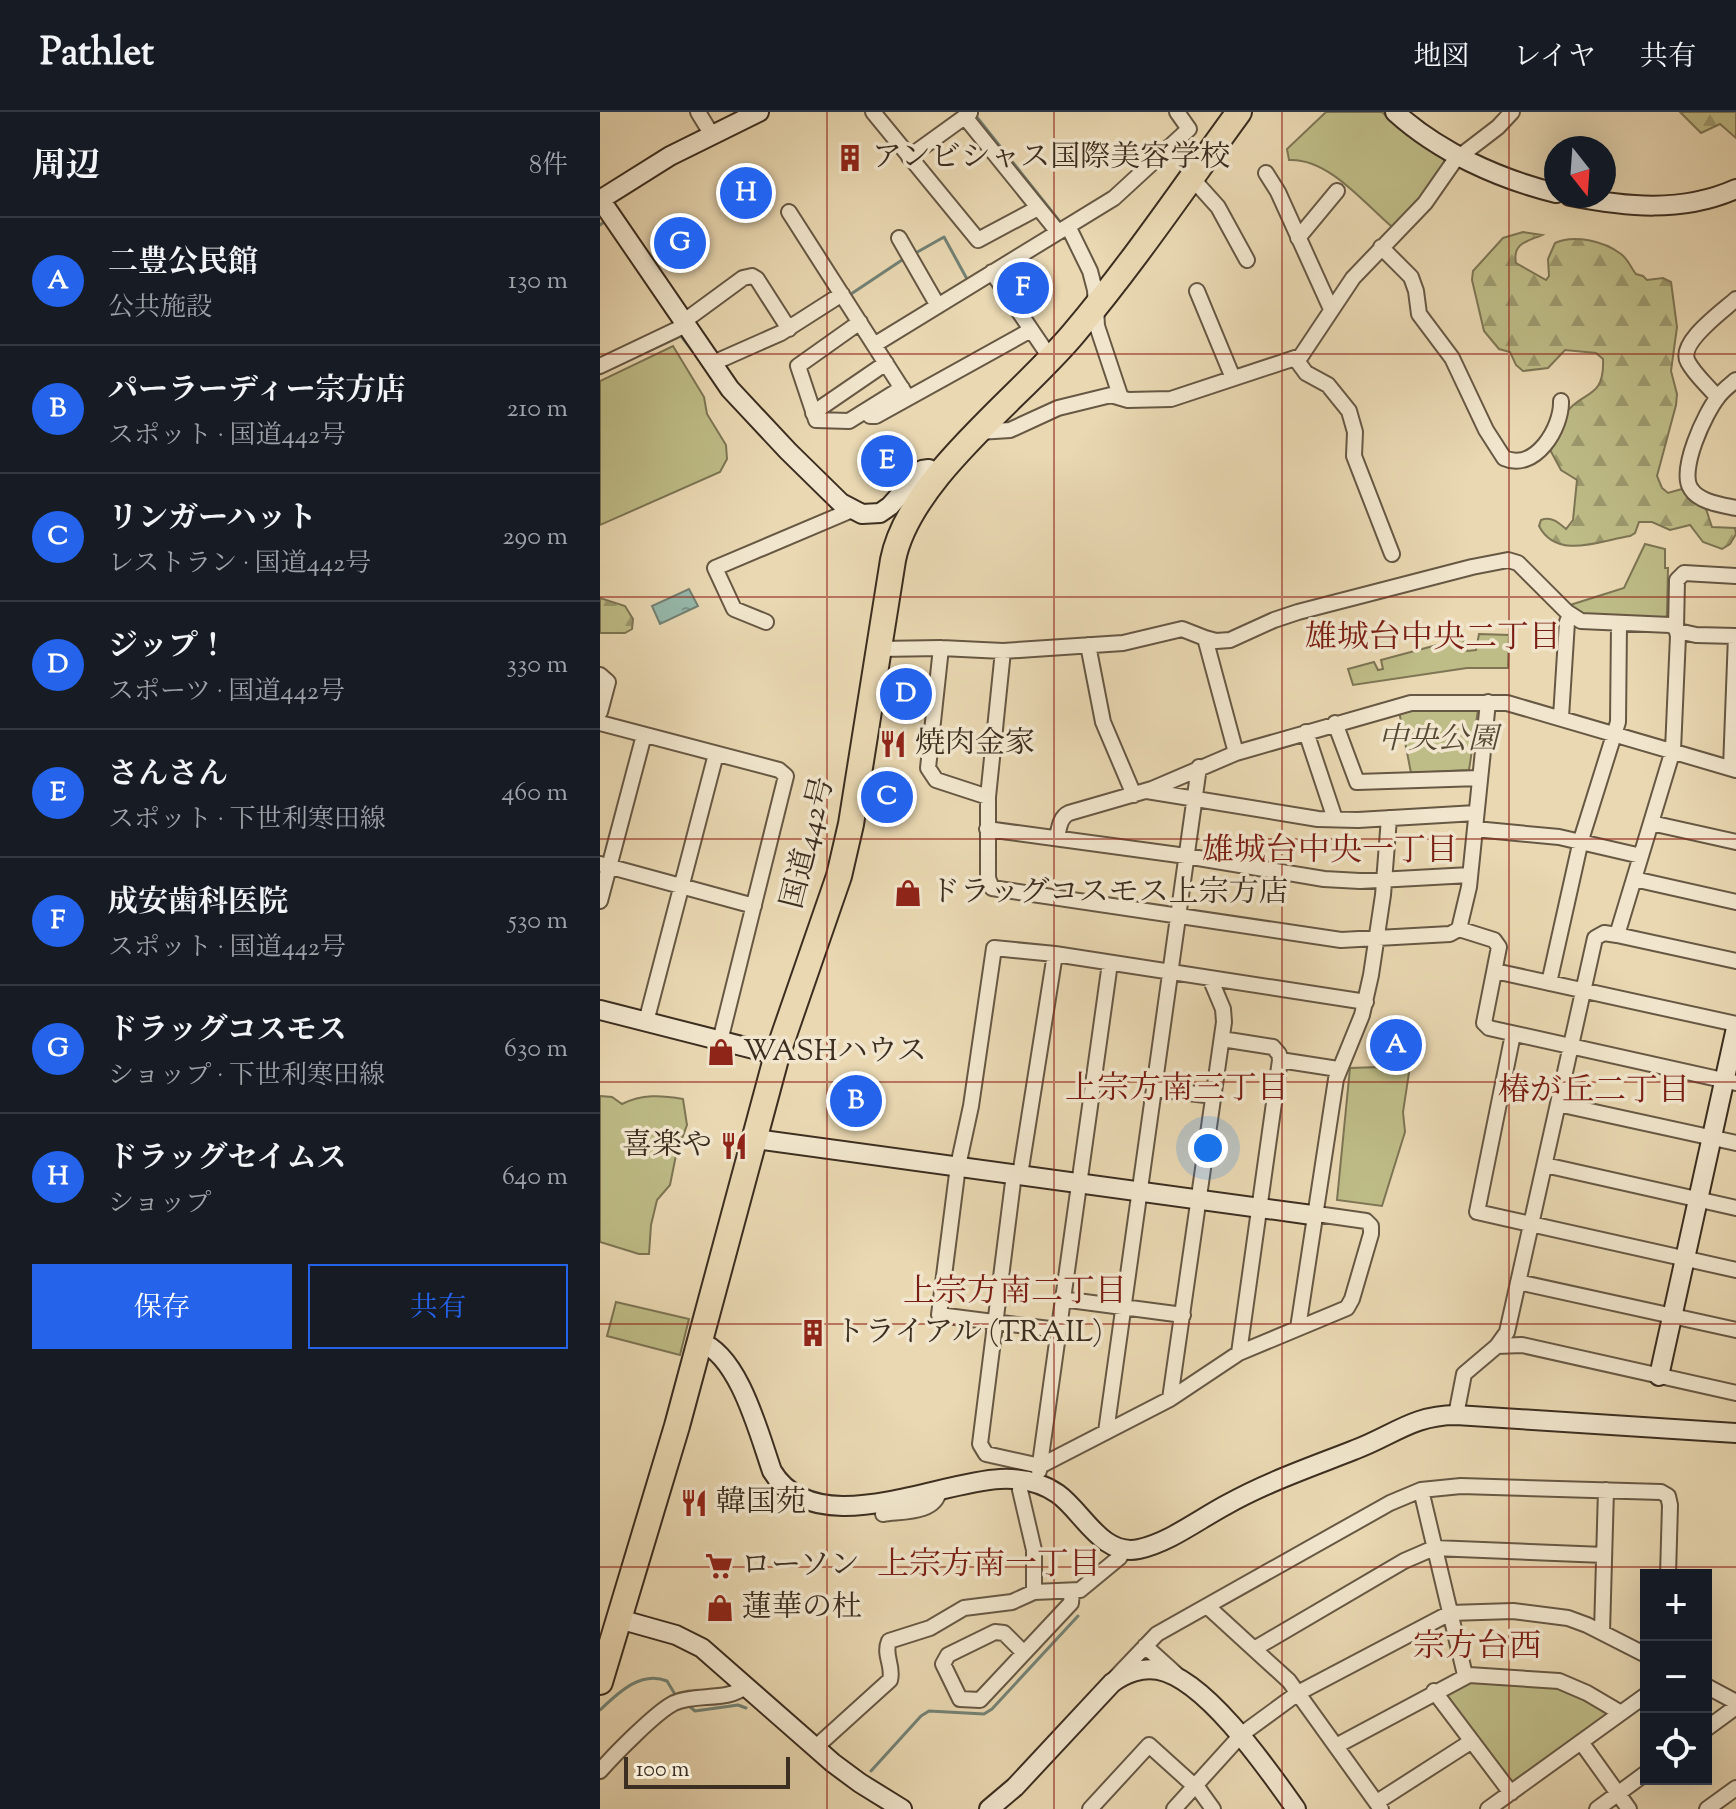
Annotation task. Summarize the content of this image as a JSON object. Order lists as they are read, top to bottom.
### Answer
{
  "streets": {
    "highway": ["国道442号"]
  },
  "districts": [
    "雄城台中央二丁目",
    "雄城台中央一丁目",
    "上宗方南三丁目",
    "椿が丘二丁目",
    "上宗方南二丁目",
    "上宗方南一丁目",
    "宗方台西"
  ],
  "parks": ["中央公園"],
  "places": {
    "building": ["アンビシャス国際美容学校", "トライアル (TRAIL)"],
    "restaurant": ["焼肉金家", "喜楽や", "韓国苑"],
    "shop": ["ドラッグコスモス上宗方店", "WASHハウス", "蓮華の杜"],
    "supermarket": ["ローソン"]
  },
  "scale_bar": "100 m",
  "north": "bottom",
  "page": {
    "header": "Pathlet",
    "nav": ["地図", "レイヤ", "共有"],
    "heading": ["周辺", "8件"],
    "pins": [
      "H",
      "G",
      "F",
      "E",
      "D",
      "C",
      "A",
      "B"
    ],
    "list": [
      {
        "mark": "A",
        "name": "二豊公民館",
        "note": "公共施設",
        "value": "130 m"
      },
      {
        "mark": "B",
        "name": "パーラーディー宗方店",
        "note": "スポット · 国道442号",
        "value": "210 m"
      },
      {
        "mark": "C",
        "name": "リンガーハット",
        "note": "レストラン · 国道442号",
        "value": "290 m"
      },
      {
        "mark": "D",
        "name": "ジップ！",
        "note": "スポーツ · 国道442号",
        "value": "330 m"
      },
      {
        "mark": "E",
        "name": "さんさん",
        "note": "スポット · 下世利寒田線",
        "value": "460 m"
      },
      {
        "mark": "F",
        "name": "成安歯科医院",
        "note": "スポット · 国道442号",
        "value": "530 m"
      },
      {
        "mark": "G",
        "name": "ドラッグコスモス",
        "note": "ショップ · 下世利寒田線",
        "value": "630 m"
      },
      {
        "mark": "H",
        "name": "ドラッグセイムス",
        "note": "ショップ",
        "value": "640 m"
      }
    ],
    "buttons": ["保存", "共有"],
    "map_buttons": ["+", "−"],
    "scale": "100 m"
  }
}
